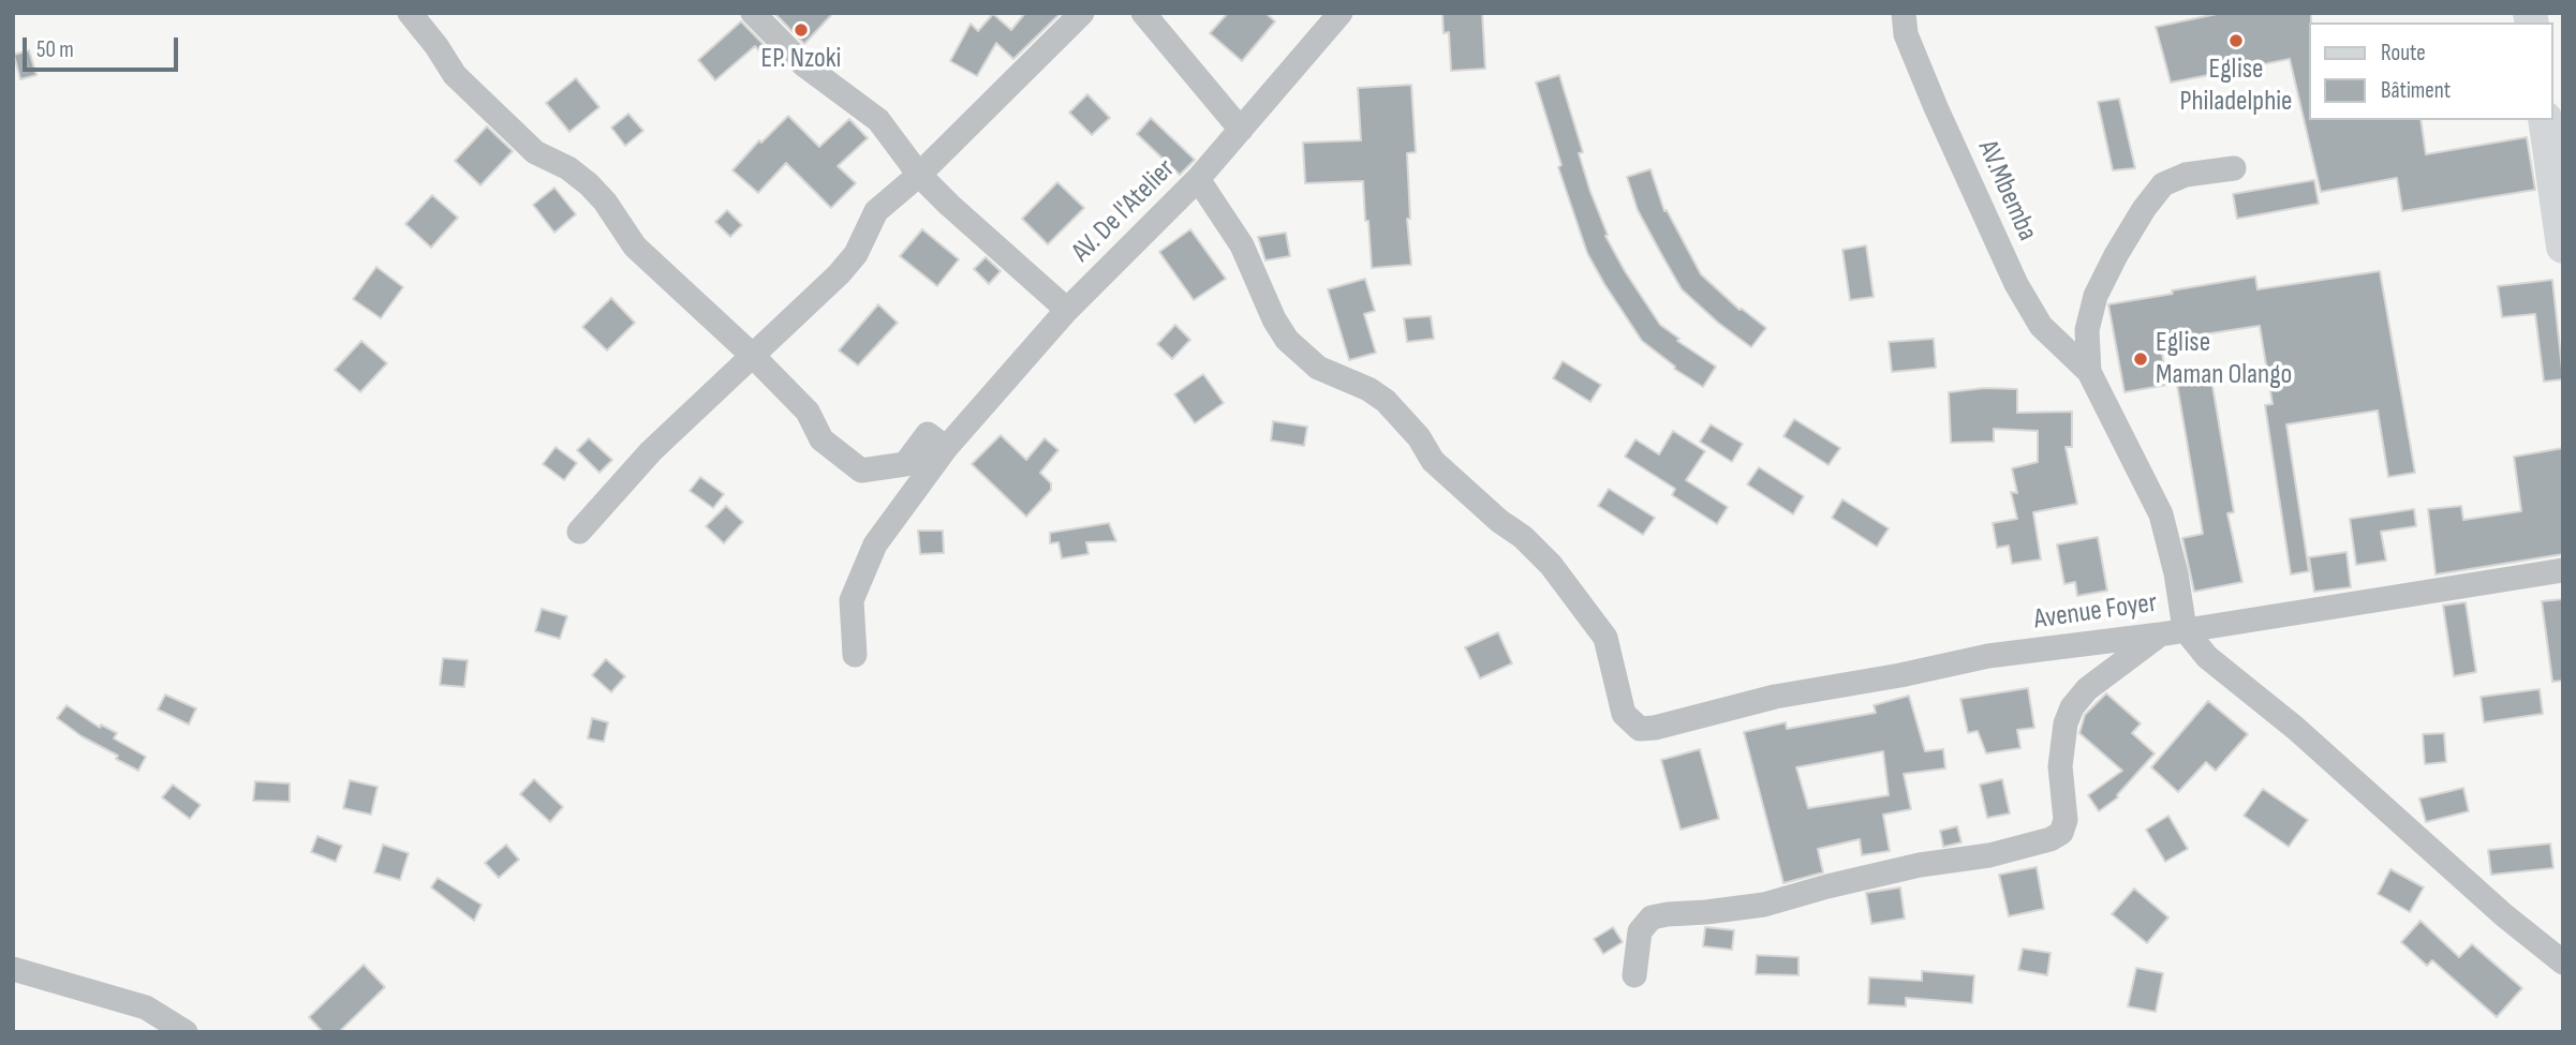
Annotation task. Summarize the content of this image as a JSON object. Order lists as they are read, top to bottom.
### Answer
{
  "streets": {
    "street": ["AV.Mbemba", "AV. De l'Atelier", "Avenue Foyer"]
  },
  "crossings": [
    ["AV. De l'Atelier", "Avenue Foyer"]
  ],
  "places": ["EP. Nzoki", "Eglise Philadelphie", "Eglise Maman Olango"],
  "legend": ["Route", "Bâtiment"],
  "scale_bar": "50 m"
}
